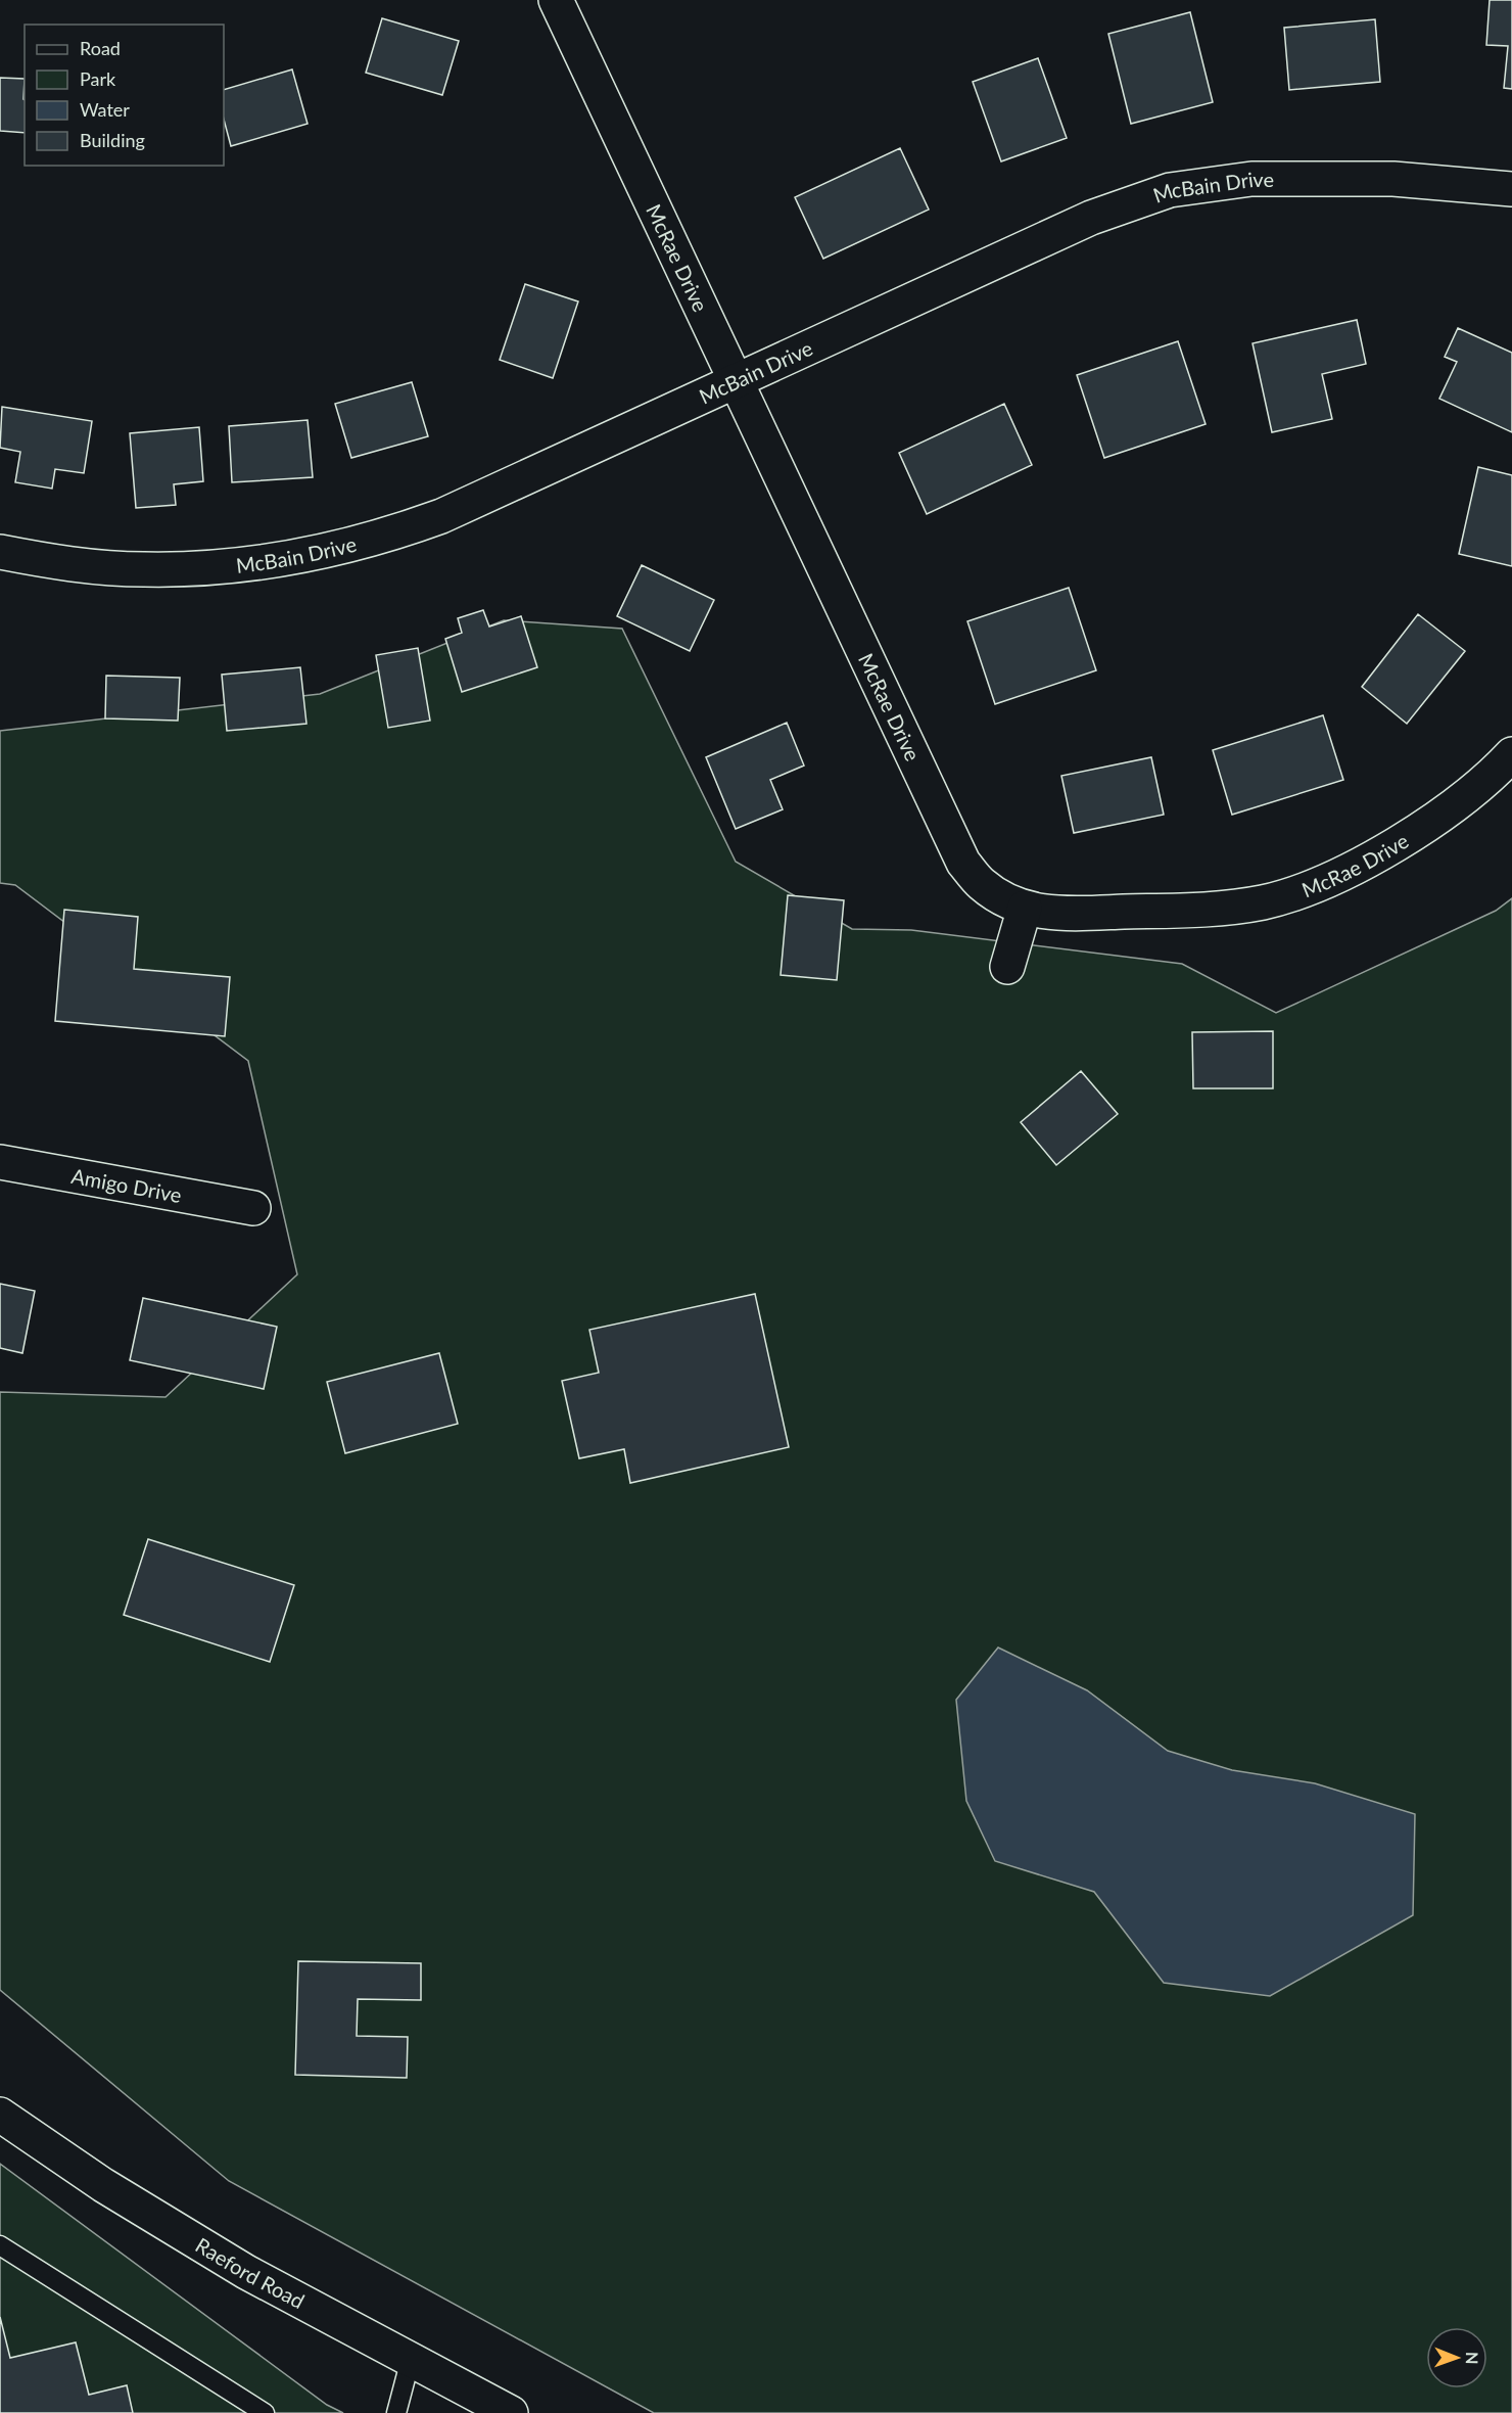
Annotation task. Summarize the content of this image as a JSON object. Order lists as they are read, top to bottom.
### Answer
{
  "streets": {
    "street": [
      "McBain Drive",
      "McRae Drive",
      "Amigo Drive",
      "Raeford Road"
    ]
  },
  "crossings": [
    ["McBain Drive", "McRae Drive"]
  ],
  "legend": [
    "Road",
    "Park",
    "Water",
    "Building"
  ],
  "north": "right"
}
